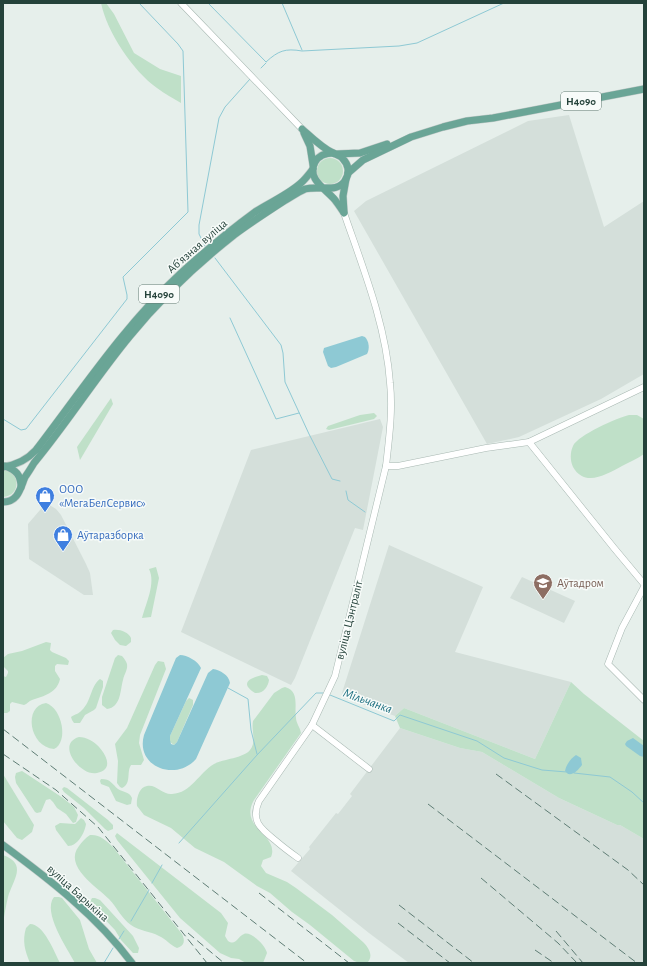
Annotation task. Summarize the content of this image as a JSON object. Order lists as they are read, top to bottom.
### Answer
{
  "streets": {
    "main road": ["Н4090", "Абʼязная вуліца", "вуліца Барыкіна"],
    "street": ["вуліца Цэнтраліт"]
  },
  "crossings": [
    ["Н4090", "Абʼязная вуліца"]
  ],
  "water": ["Мільчанка"],
  "places": {
    "shop": ["ООО «МегаБелСервис»", "Аўтаразборка"],
    "school or university": ["Аўтадром"]
  }
}
